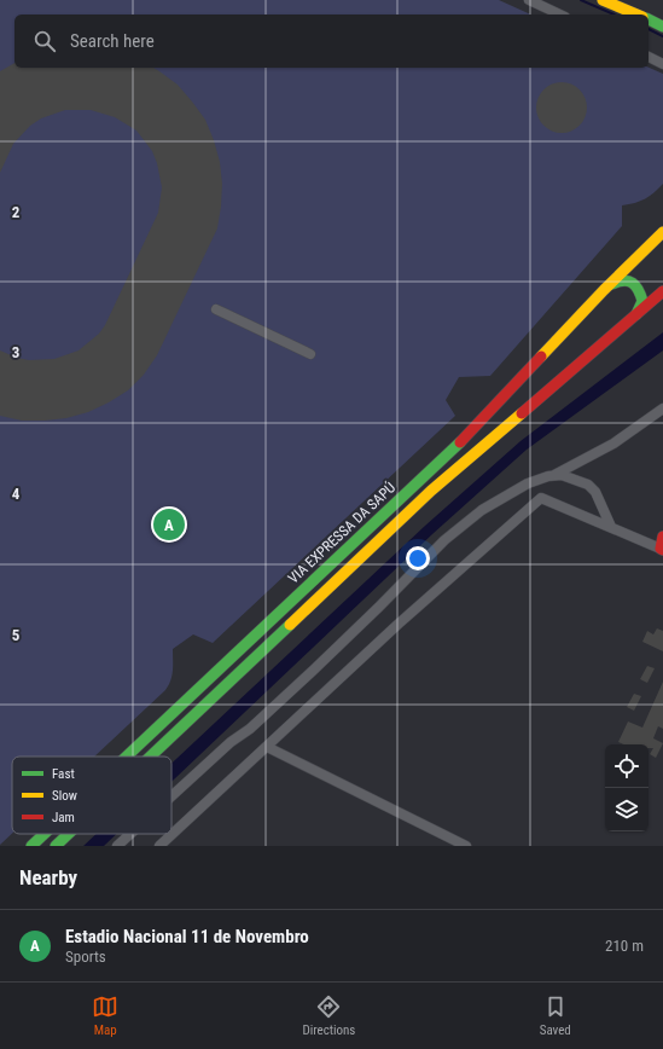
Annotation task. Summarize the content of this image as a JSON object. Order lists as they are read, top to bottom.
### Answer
{
  "streets": {
    "main road": ["VIA EXPRESSA DA SAPÚ"]
  },
  "legend": ["Fast", "Slow", "Jam"],
  "page": {
    "search": "Search here",
    "pins": "A",
    "heading": "Nearby",
    "list": [
      {
        "mark": "A",
        "name": "Estadio Nacional 11 de Novembro",
        "note": "Sports",
        "value": "210 m"
      }
    ],
    "nav": ["Map", "Directions", "Saved"]
  },
  "grid": {
    "rows": [
      "2",
      "3",
      "4",
      "5"
    ]
  }
}
